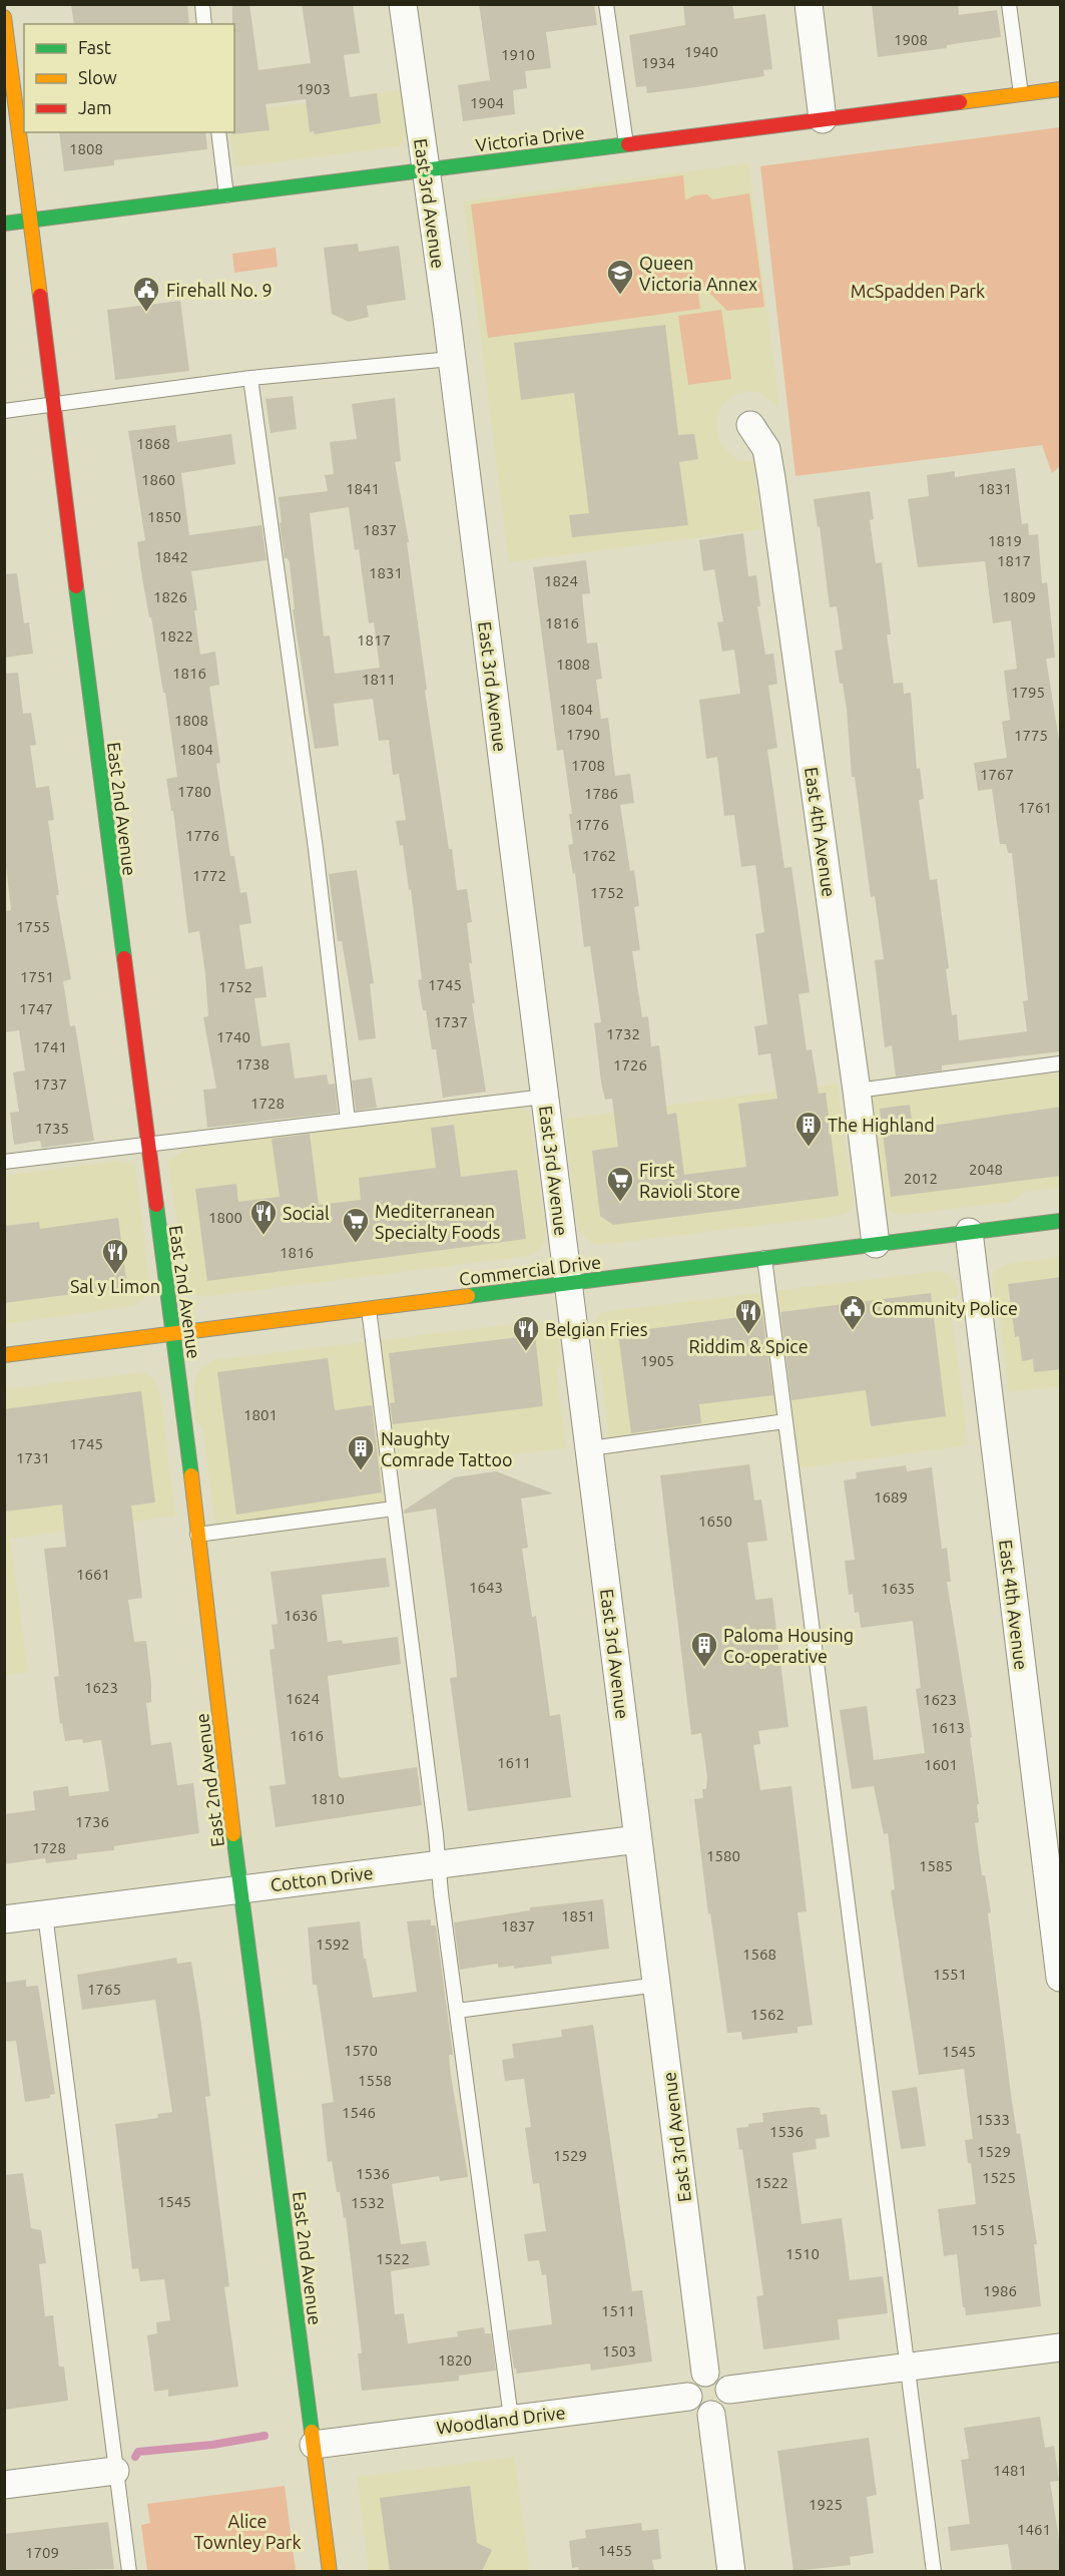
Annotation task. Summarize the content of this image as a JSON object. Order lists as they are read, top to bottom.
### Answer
{
  "streets": {
    "street": [
      "Victoria Drive",
      "East 3rd Avenue",
      "East 2nd Avenue",
      "East 4th Avenue",
      "Commercial Drive",
      "Cotton Drive",
      "Woodland Drive"
    ]
  },
  "crossings": [
    ["Victoria Drive", "East 3rd Avenue"],
    ["Victoria Drive", "East 2nd Avenue"],
    ["East 3rd Avenue", "Commercial Drive"],
    ["East 3rd Avenue", "Cotton Drive"],
    ["East 3rd Avenue", "Woodland Drive"],
    ["East 2nd Avenue", "Commercial Drive"],
    ["East 2nd Avenue", "Cotton Drive"],
    ["East 2nd Avenue", "Woodland Drive"],
    ["East 4th Avenue", "Commercial Drive"]
  ],
  "parks": ["McSpadden Park", "Alice Townley Park"],
  "places": {
    "school or university": ["Queen Victoria Annex"],
    "public building": ["Firehall No. 9", "Community Police"],
    "building": ["The Highland", "Naughty Comrade Tattoo", "Paloma Housing Co-operative"],
    "supermarket": ["First Ravioli Store", "Mediterranean Specialty Foods"],
    "restaurant": [
      "Social",
      "Sal y Limon",
      "Riddim & Spice",
      "Belgian Fries"
    ]
  },
  "house_numbers": [
    "1908",
    "1940",
    "1910",
    "1934",
    "1903",
    "1904",
    "1808",
    "1868",
    "1860",
    "1841",
    "1831",
    "1850",
    "1837",
    "1819",
    "1842",
    "1817",
    "1831",
    "1824",
    "1826",
    "1809",
    "1816",
    "1822",
    "1817",
    "1808",
    "1816",
    "1811",
    "1795",
    "1804",
    "1808",
    "1790",
    "1775",
    "1804",
    "1708",
    "1767",
    "1780",
    "1786",
    "1761",
    "1776",
    "1776",
    "1762",
    "1772",
    "1752",
    "1755",
    "1751",
    "1745",
    "1752",
    "1747",
    "1737",
    "1732",
    "1740",
    "1741",
    "1738",
    "1726",
    "1737",
    "1728",
    "1735",
    "2048",
    "2012",
    "1800",
    "1816",
    "1905",
    "1801",
    "1745",
    "1731",
    "1689",
    "1650",
    "1661",
    "1643",
    "1635",
    "1636",
    "1623",
    "1624",
    "1623",
    "1613",
    "1616",
    "1611",
    "1601",
    "1810",
    "1736",
    "1728",
    "1580",
    "1585",
    "1851",
    "1837",
    "1592",
    "1568",
    "1551",
    "1765",
    "1562",
    "1570",
    "1545",
    "1558",
    "1546",
    "1533",
    "1536",
    "1529",
    "1529",
    "1536",
    "1525",
    "1522",
    "1545",
    "1532",
    "1515",
    "1510",
    "1522",
    "1986",
    "1511",
    "1503",
    "1820",
    "1481",
    "1925",
    "1461",
    "1455",
    "1709"
  ],
  "legend": ["Fast", "Slow", "Jam"]
}
